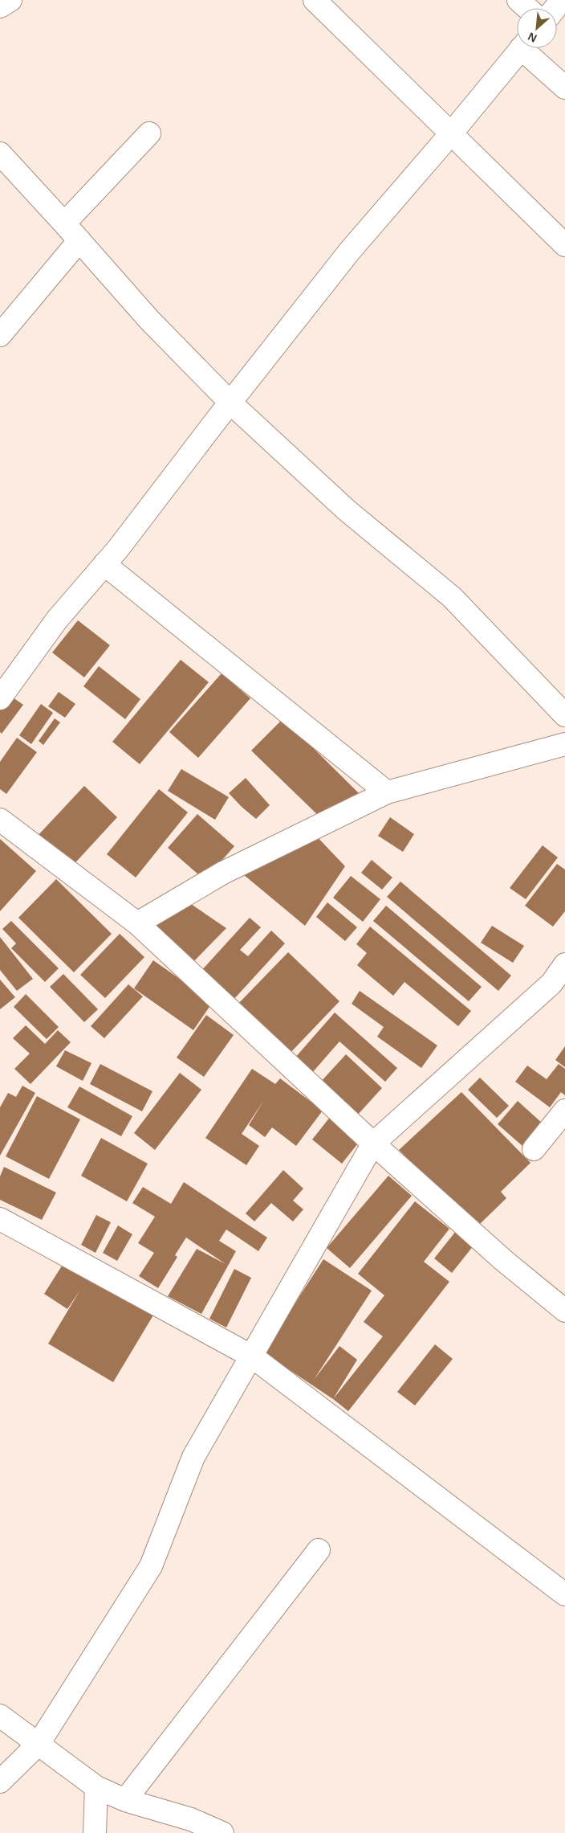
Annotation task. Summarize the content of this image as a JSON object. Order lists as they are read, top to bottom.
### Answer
{
  "north": "bottom left"
}
